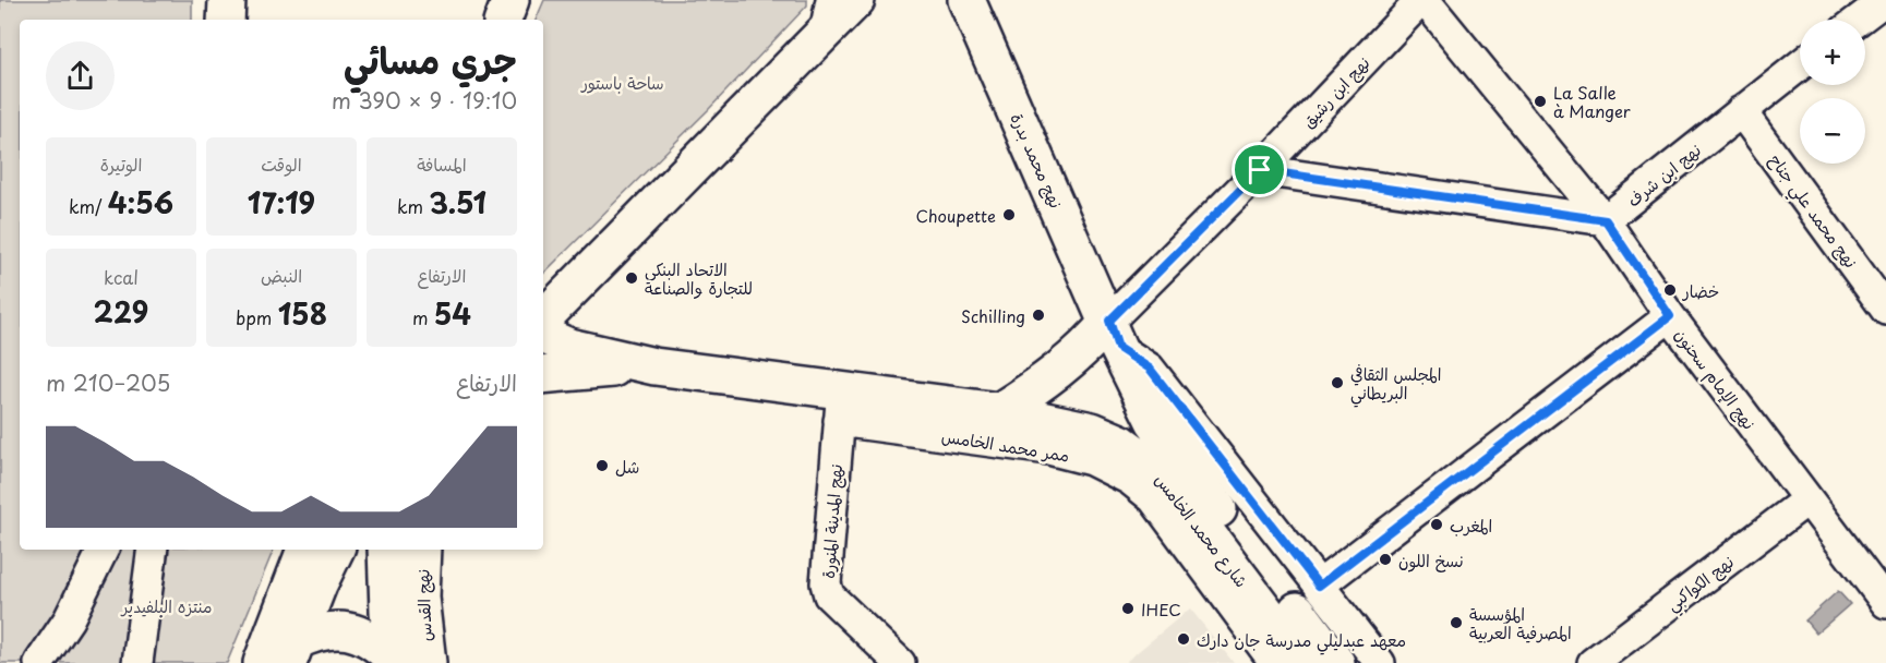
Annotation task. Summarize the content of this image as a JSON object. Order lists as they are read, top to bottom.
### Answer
{
  "streets": {
    "main road": ["نهج محمد بدرة", "شارع محمد الخامس", "نهج القدس"],
    "street": [
      "نهج ابن رشيق",
      "نهج ابن شرف",
      "نهج محمد علي جناح",
      "نهج الإمام سحنون",
      "ممر محمد الخامس",
      "نهج المدينة المنورة",
      "نهج الكواكبي"
    ]
  },
  "crossings": [
    ["نهج ابن رشيق", "نهج محمد بدرة"],
    ["نهج ابن رشيق", "نهج الإمام سحنون"],
    ["نهج ابن رشيق", "شارع محمد الخامس"],
    ["نهج محمد بدرة", "شارع محمد الخامس"],
    ["نهج ابن شرف", "نهج محمد علي جناح"],
    ["نهج ابن شرف", "نهج الإمام سحنون"],
    ["نهج الإمام سحنون", "نهج الكواكبي"],
    ["ممر محمد الخامس", "نهج المدينة المنورة"],
    ["ممر محمد الخامس", "شارع محمد الخامس"],
    ["نهج المدينة المنورة", "شارع محمد الخامس"]
  ],
  "parks": ["ساحة باستور", "منتزه البلفيدير"],
  "places": [
    "La Salle à Manger",
    "Choupette",
    "الاتحاد البنكي للتجارة والصناعة",
    "خضار",
    "Schilling",
    "المجلس الثقافي البريطاني",
    "شل",
    "المغرب",
    "نسخ اللون",
    "IHEC",
    "المؤسسة المصرفية العربية",
    "معهد عبدليلي مدرسة جان دارك"
  ],
  "page": {
    "map_buttons": ["+", "−"],
    "heading": ["جري مسائي", "19:10 · 9 × 390 m"],
    "stats": [
      ["المسافة", "3.51 km"],
      ["الوقت", "17:19"],
      ["الوتيرة", "4:56 /km"],
      ["الارتفاع", "54 m"],
      ["النبض", "158 bpm"],
      ["kcal", "229"]
    ],
    "chart": ["الارتفاع", "205–210 m"]
  }
}
